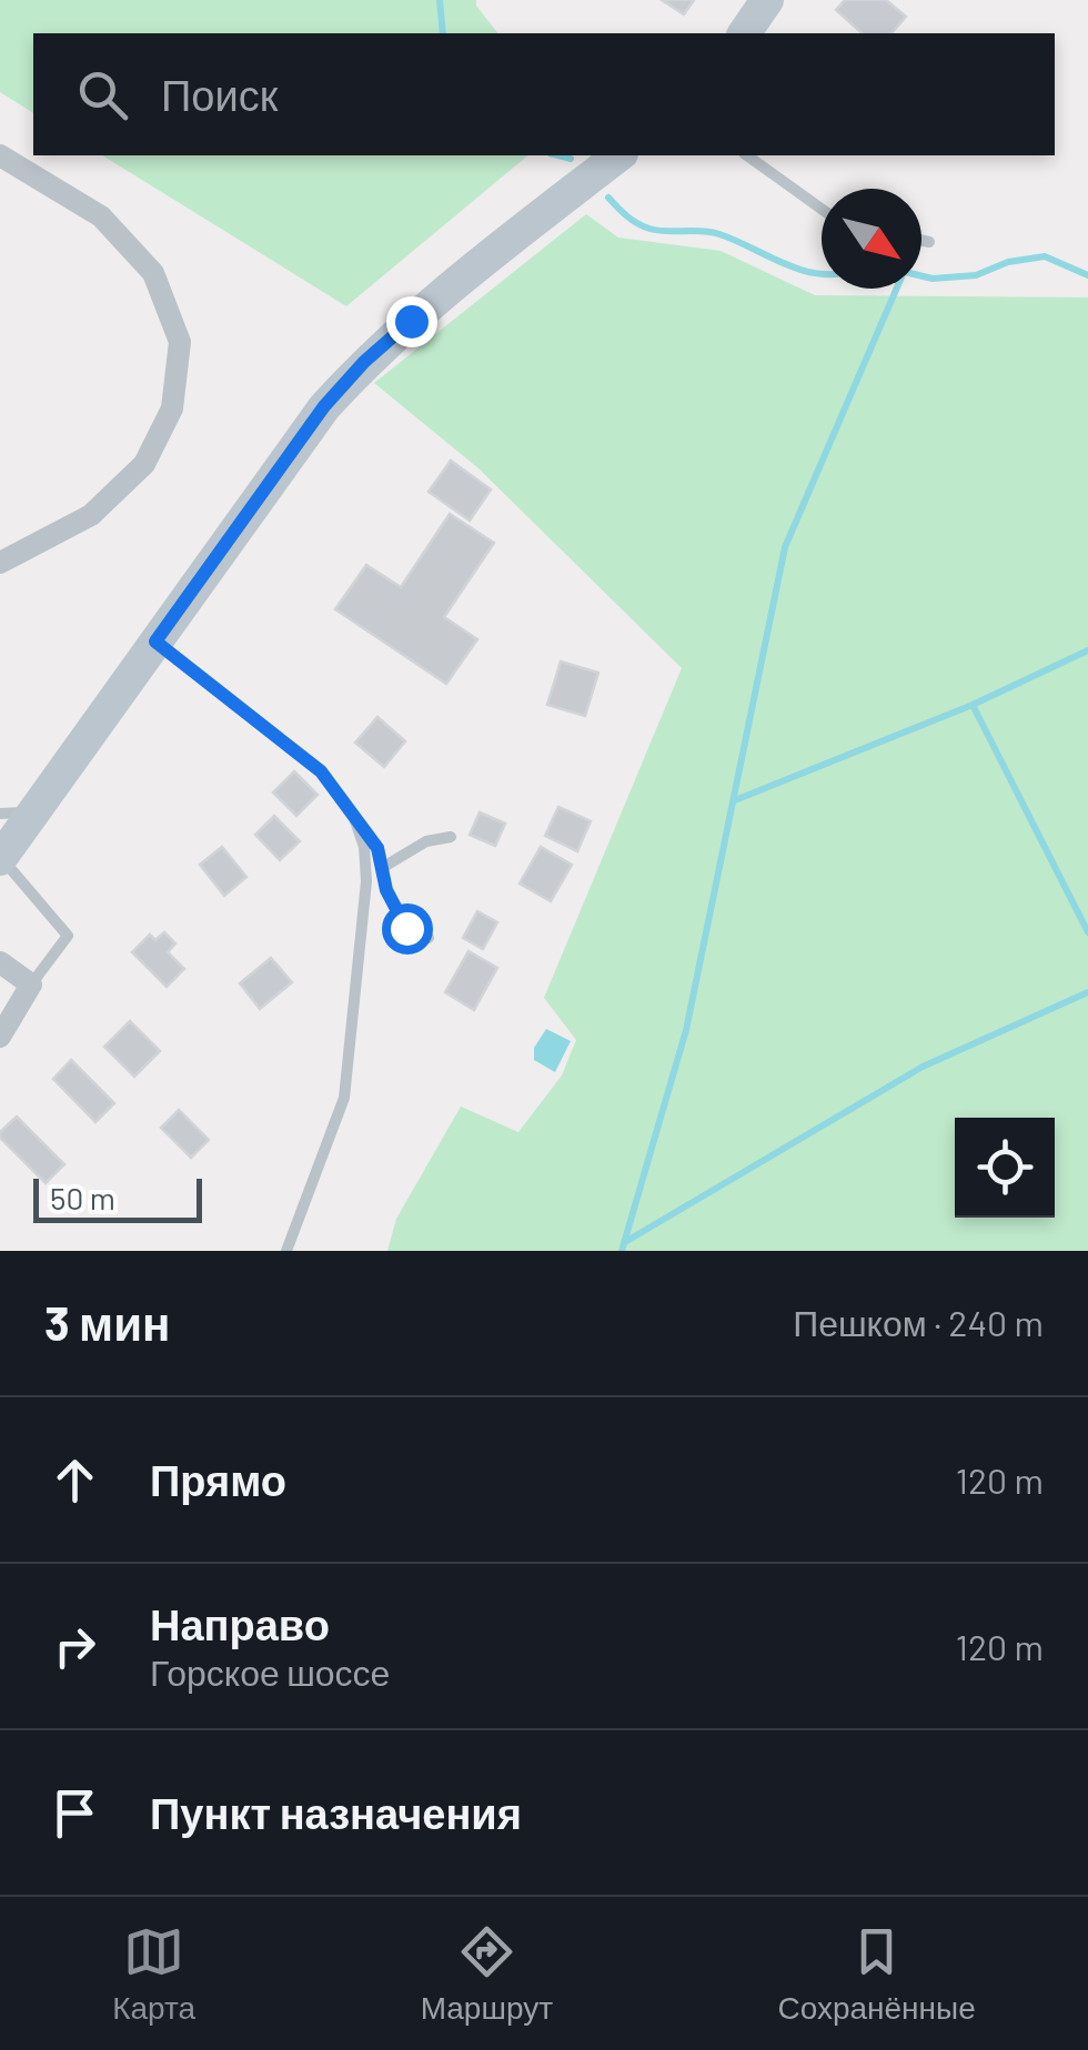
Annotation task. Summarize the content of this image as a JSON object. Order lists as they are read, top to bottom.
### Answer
{
  "scale_bar": "50 m",
  "north": "bottom right",
  "page": {
    "search": "Поиск",
    "scale": "50 m",
    "heading": ["3 мин", "Пешком · 240 m"],
    "list": [
      ["Прямо", "120 m"],
      ["Направо", "Горское шоссе", "120 m"],
      "Пункт назначения"
    ],
    "nav": ["Карта", "Маршрут", "Сохранённые"]
  }
}
